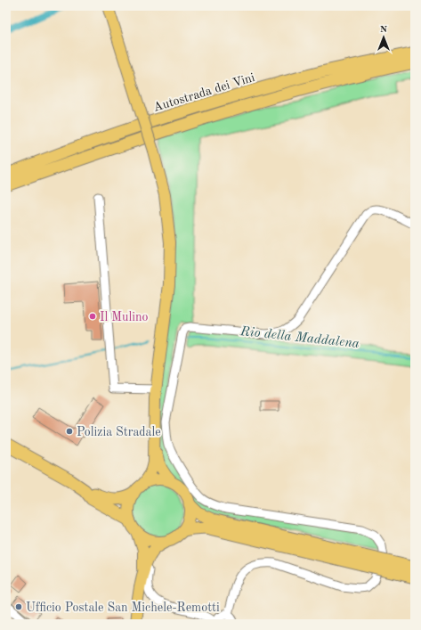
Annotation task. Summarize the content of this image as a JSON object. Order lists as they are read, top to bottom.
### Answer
{
  "streets": {
    "highway": ["Autostrada dei Vini"]
  },
  "water": ["Rio della Maddalena"],
  "places": ["Il Mulino", "Polizia Stradale", "Ufficio Postale San Michele-Remotti"],
  "north": "top"
}
